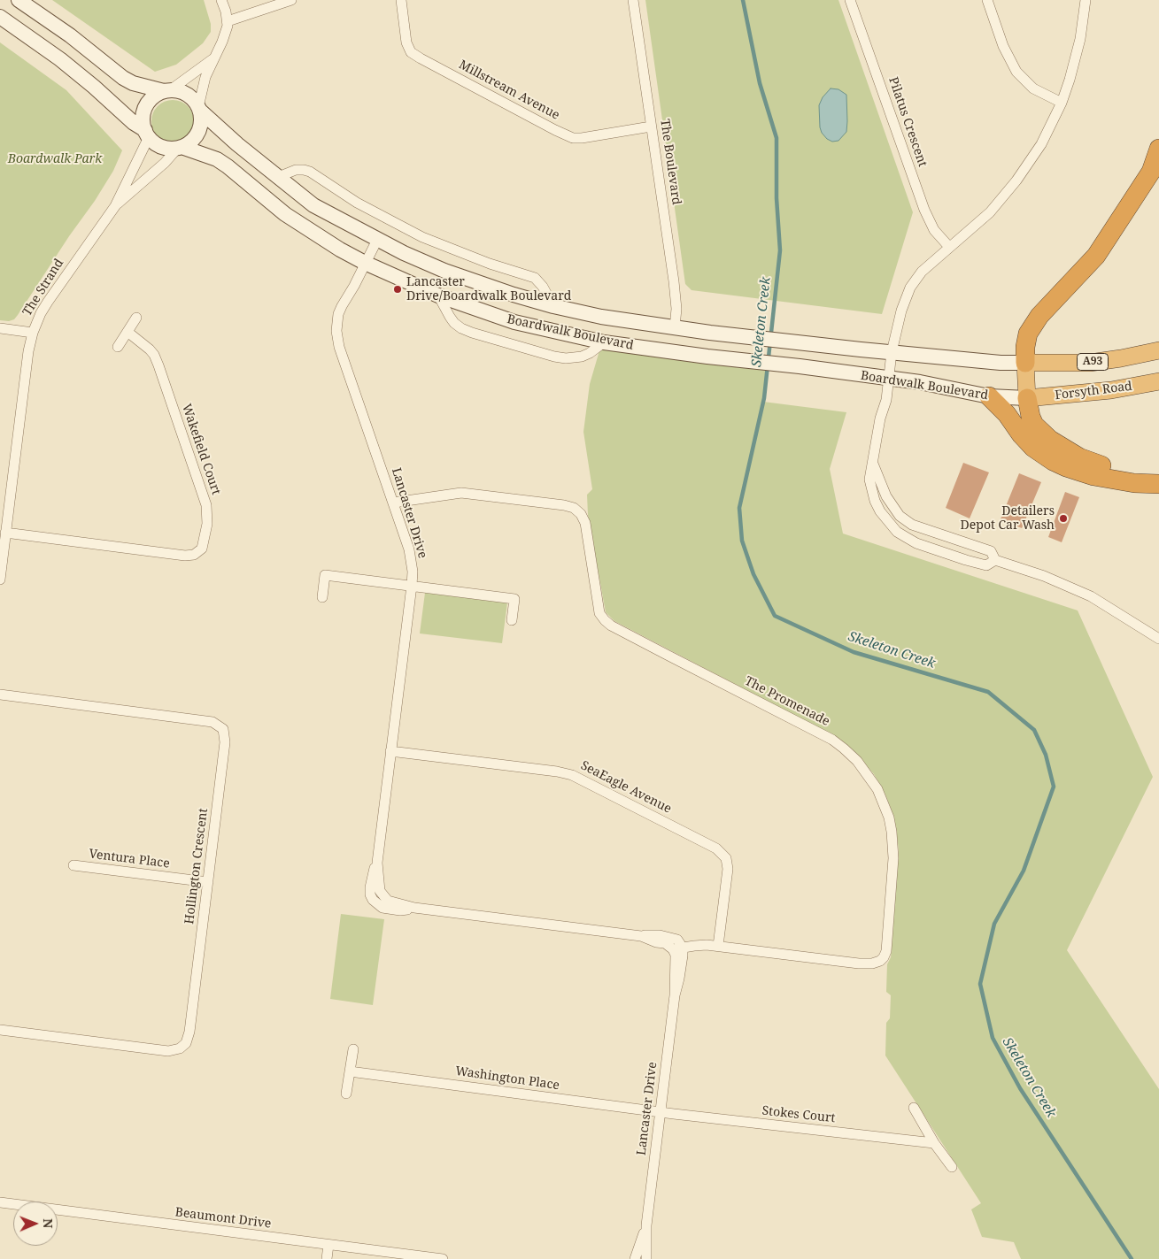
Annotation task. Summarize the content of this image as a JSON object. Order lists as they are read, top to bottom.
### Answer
{
  "streets": {
    "highway": ["A93", "Forsyth Road"],
    "main road": ["Boardwalk Boulevard"],
    "street": [
      "Millstream Avenue",
      "Pilatus Crescent",
      "The Boulevard",
      "The Strand",
      "Wakefield Court",
      "Lancaster Drive",
      "The Promenade",
      "SeaEagle Avenue",
      "Ventura Place",
      "Hollington Crescent",
      "Washington Place",
      "Stokes Court",
      "Beaumont Drive"
    ]
  },
  "crossings": [
    ["Millstream Avenue", "The Boulevard"],
    ["The Boulevard", "Boardwalk Boulevard"],
    ["The Strand", "Boardwalk Boulevard"],
    ["The Strand", "Wakefield Court"],
    ["Boardwalk Boulevard", "A93"],
    ["Boardwalk Boulevard", "Forsyth Road"],
    ["Boardwalk Boulevard", "Lancaster Drive"],
    ["Lancaster Drive", "The Promenade"],
    ["Lancaster Drive", "SeaEagle Avenue"],
    ["Lancaster Drive", "Washington Place"],
    ["Lancaster Drive", "Stokes Court"],
    ["The Promenade", "SeaEagle Avenue"],
    ["Ventura Place", "Hollington Crescent"],
    ["Washington Place", "Stokes Court"]
  ],
  "water": ["Skeleton Creek"],
  "parks": ["Boardwalk Park"],
  "places": ["Lancaster Drive/Boardwalk Boulevard", "Detailers Depot Car Wash"],
  "north": "right"
}
